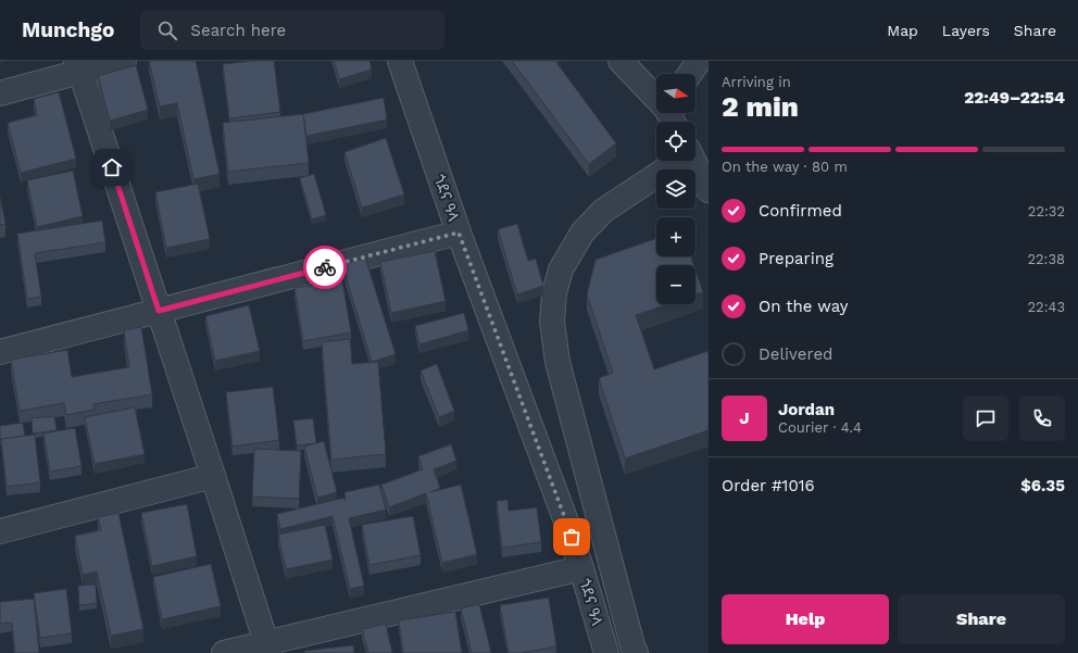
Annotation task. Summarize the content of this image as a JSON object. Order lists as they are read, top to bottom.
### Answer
{
  "streets": {
    "street": ["ጎደና ዓላ"]
  },
  "north": "right",
  "page": {
    "header": "Munchgo",
    "search": "Search here",
    "nav": ["Map", "Layers", "Share"],
    "heading": ["2 min", "Arriving in", "22:49–22:54"],
    "panel": [
      "Jordan",
      "Courier · 4.4",
      "Order #1016",
      "$6.35"
    ],
    "map_buttons": ["+", "−"],
    "bar": "On the way · 80 m",
    "list": [
      ["Confirmed", "22:32"],
      ["Preparing", "22:38"],
      ["On the way", "22:43"],
      "Delivered"
    ],
    "round": "J",
    "buttons": ["Help", "Share"]
  }
}
